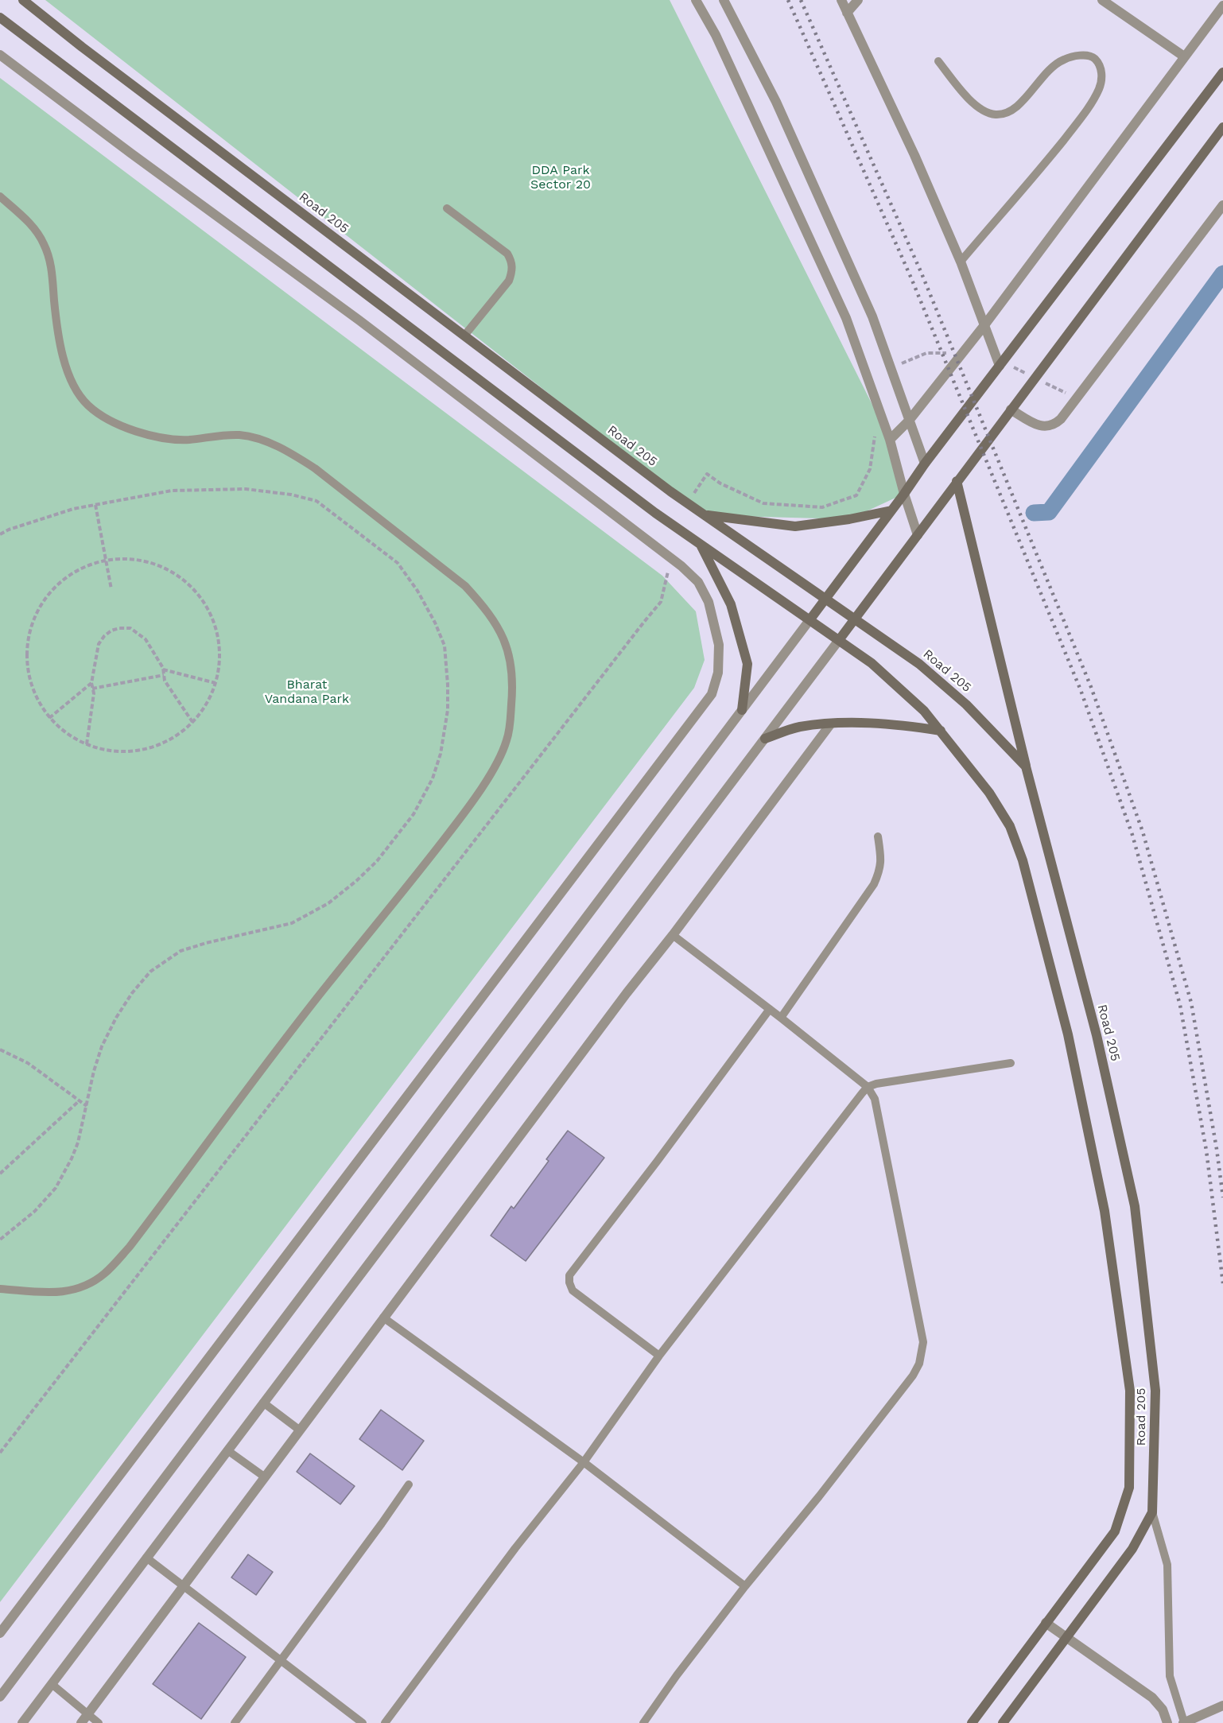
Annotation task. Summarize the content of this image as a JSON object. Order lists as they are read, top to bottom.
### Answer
{
  "streets": {
    "main road": ["Road 205"]
  },
  "parks": ["DDA Park Sector 20", "Bharat Vandana Park"]
}
